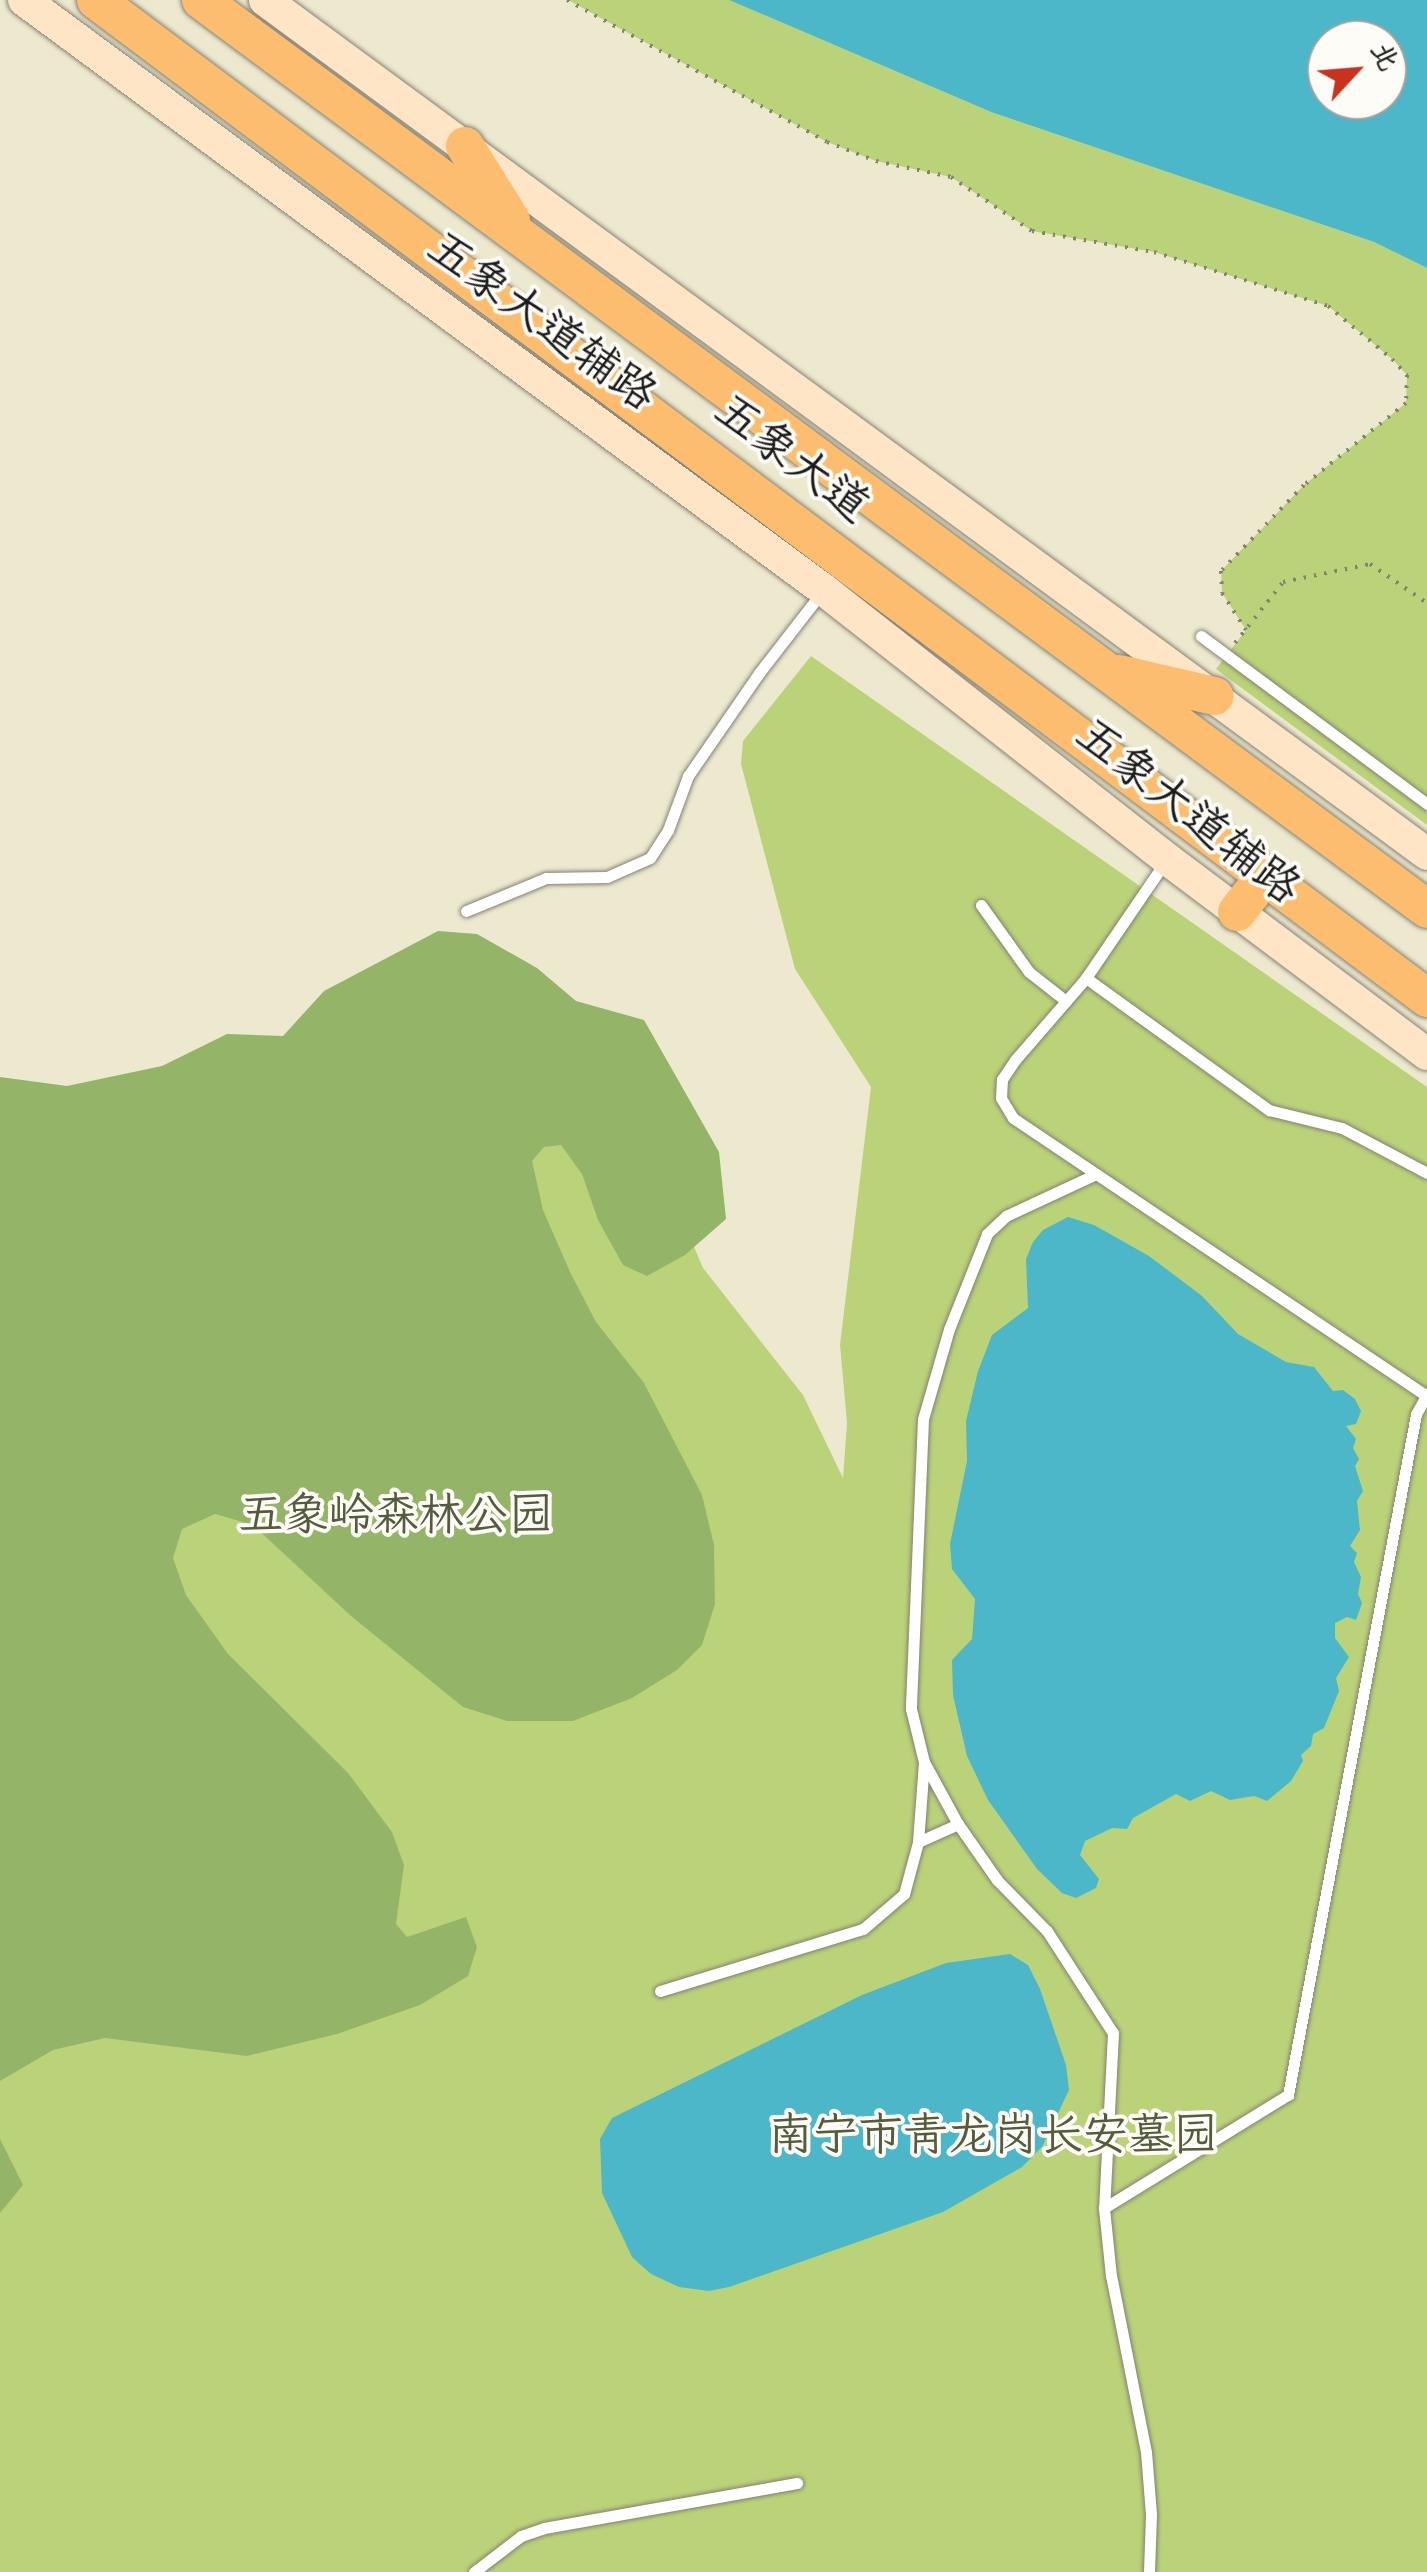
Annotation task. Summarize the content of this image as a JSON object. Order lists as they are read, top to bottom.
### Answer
{
  "streets": {
    "main road": ["五象大道"],
    "street": ["五象大道辅路"]
  },
  "parks": ["五象岭森林公园", "南宁市青龙岗长安墓园"],
  "north": "top right"
}
